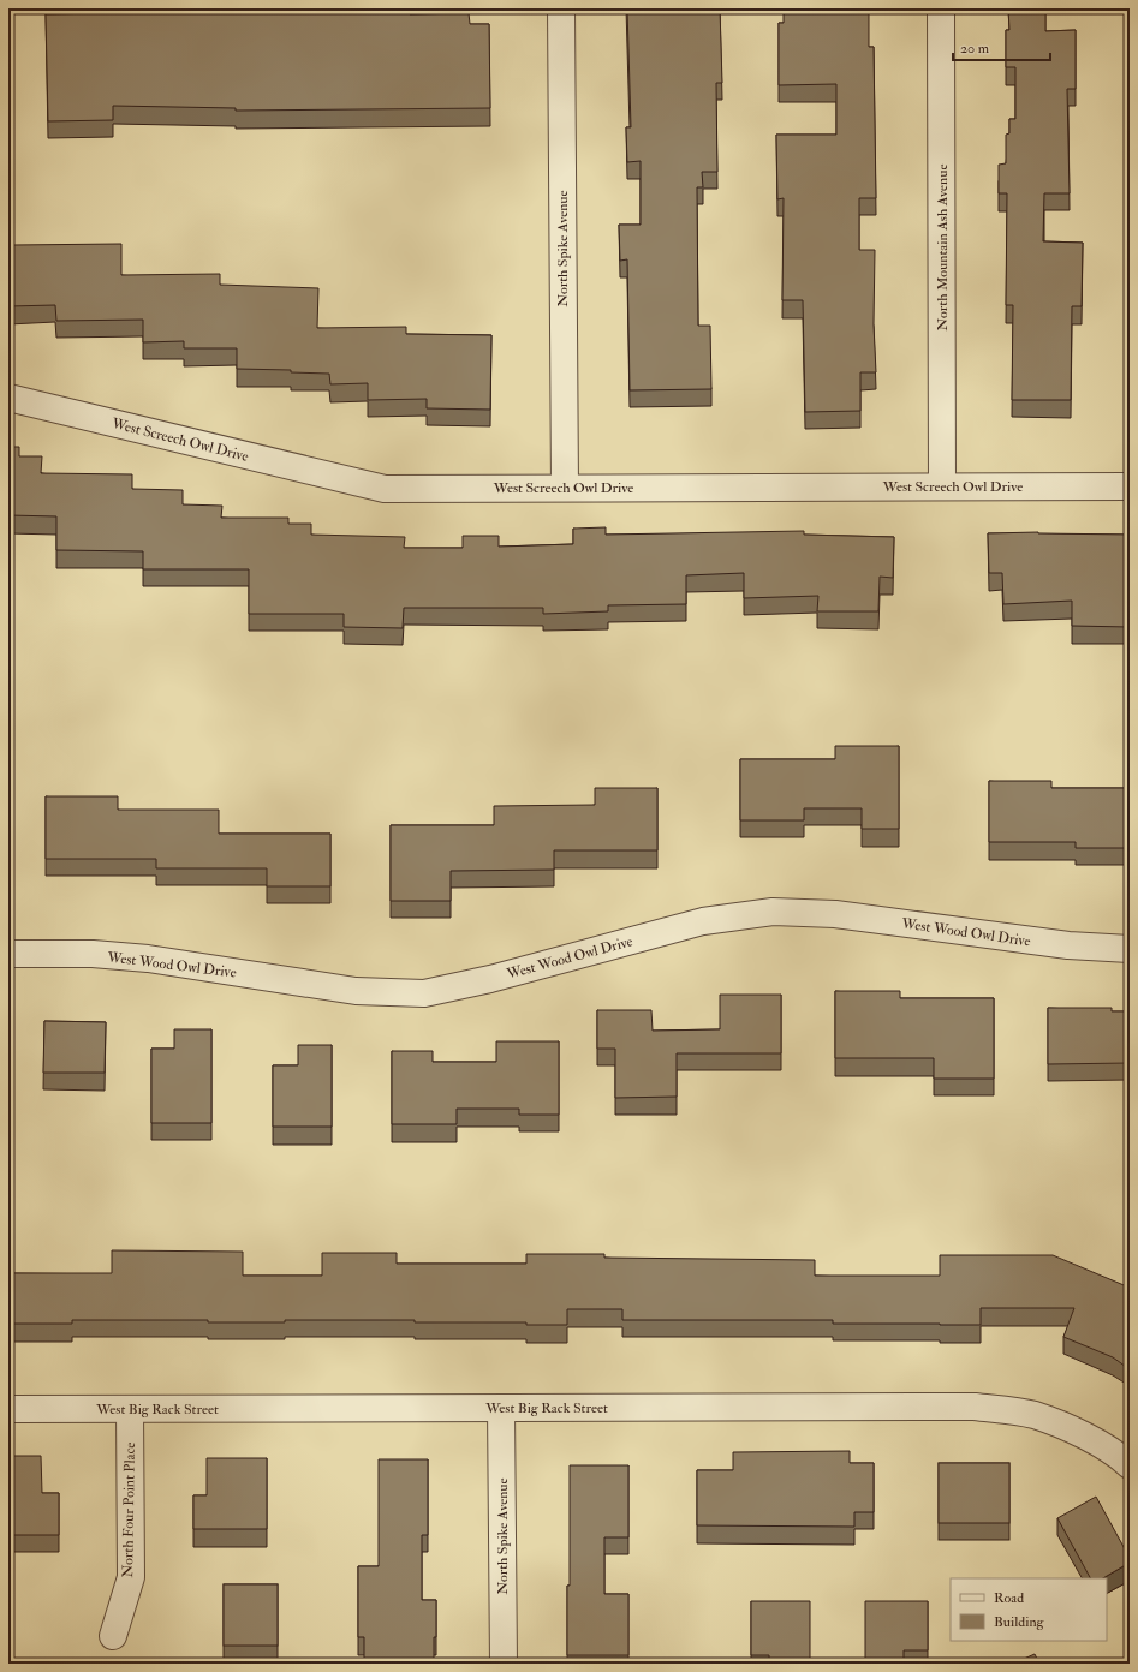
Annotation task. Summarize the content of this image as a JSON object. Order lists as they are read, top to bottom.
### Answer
{
  "streets": {
    "street": [
      "North Mountain Ash Avenue",
      "North Spike Avenue",
      "West Screech Owl Drive",
      "West Wood Owl Drive",
      "West Big Rack Street",
      "North Four Point Place"
    ]
  },
  "crossings": [
    ["North Mountain Ash Avenue", "West Screech Owl Drive"],
    ["North Spike Avenue", "West Screech Owl Drive"],
    ["North Spike Avenue", "West Big Rack Street"],
    ["West Big Rack Street", "North Four Point Place"]
  ],
  "legend": ["Road", "Building"],
  "scale_bar": "20 m"
}
